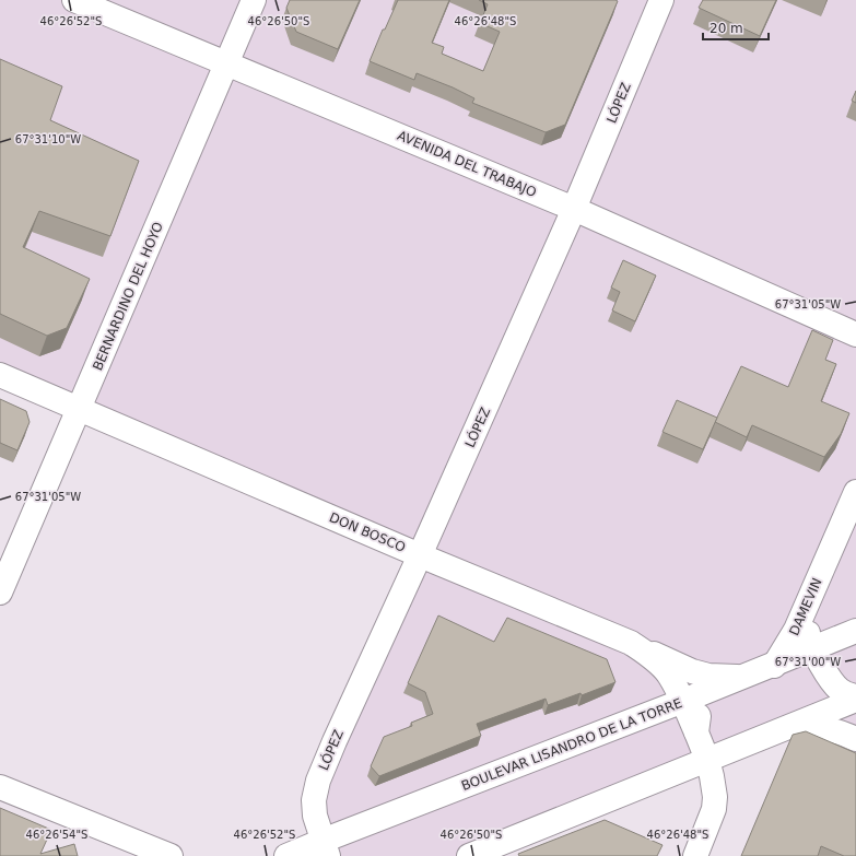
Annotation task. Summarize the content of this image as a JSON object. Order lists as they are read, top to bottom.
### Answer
{
  "streets": {
    "street": [
      "LÓPEZ",
      "AVENIDA DEL TRABAJO",
      "BERNARDINO DEL HOYO",
      "DON BOSCO",
      "DAMEVIN",
      "BOULEVAR LISANDRO DE LA TORRE"
    ]
  },
  "crossings": [
    ["LÓPEZ", "AVENIDA DEL TRABAJO"],
    ["LÓPEZ", "DON BOSCO"],
    ["LÓPEZ", "BOULEVAR LISANDRO DE LA TORRE"],
    ["AVENIDA DEL TRABAJO", "BERNARDINO DEL HOYO"],
    ["BERNARDINO DEL HOYO", "DON BOSCO"],
    ["DON BOSCO", "DAMEVIN"],
    ["DON BOSCO", "BOULEVAR LISANDRO DE LA TORRE"],
    ["DAMEVIN", "BOULEVAR LISANDRO DE LA TORRE"]
  ],
  "scale_bar": "20 m",
  "coordinates": [
    "46°26'52\"S",
    "46°26'50\"S",
    "46°26'48\"S",
    "67°31'10\"W",
    "67°31'05\"W",
    "67°31'00\"W",
    "46°26'54\"S"
  ]
}
